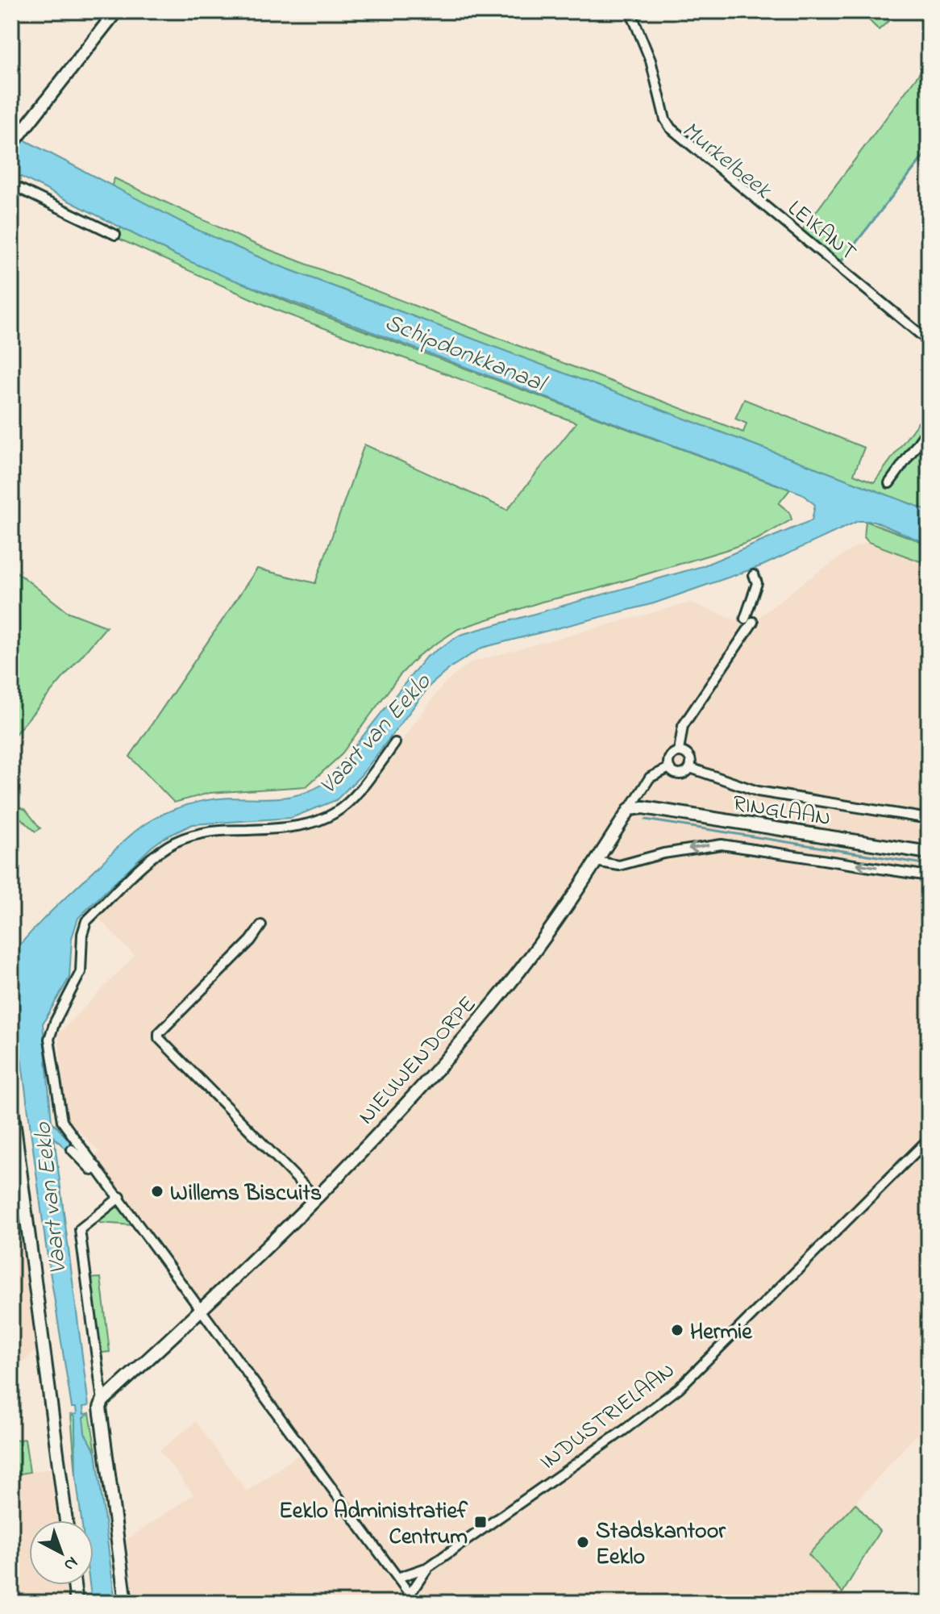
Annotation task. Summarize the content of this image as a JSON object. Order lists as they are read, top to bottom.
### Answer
{
  "streets": {
    "street": [
      "LEIKANT",
      "RINGLAAN",
      "NIEUWENDORPE",
      "INDUSTRIELAAN"
    ]
  },
  "crossings": [
    ["RINGLAAN", "NIEUWENDORPE"]
  ],
  "water": ["Murkelbeek", "Schipdonkkanaal", "Vaart van Eeklo"],
  "places": {
    "other": ["Willems Biscuits", "Hermie", "Stadskantoor Eeklo"],
    "transit": ["Eeklo Administratief Centrum"]
  },
  "north": "bottom right"
}
